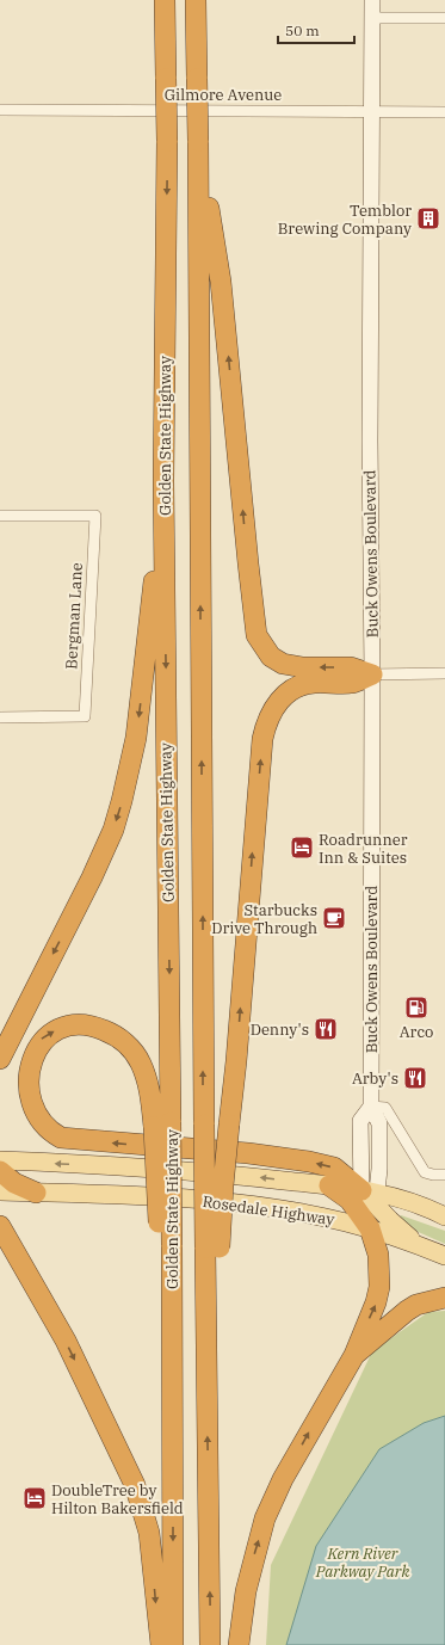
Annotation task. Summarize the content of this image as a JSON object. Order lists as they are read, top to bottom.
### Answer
{
  "streets": {
    "highway": ["Golden State Highway"],
    "main road": ["Buck Owens Boulevard", "Rosedale Highway"],
    "street": ["Gilmore Avenue", "Bergman Lane"]
  },
  "crossings": [
    ["Gilmore Avenue", "Buck Owens Boulevard"]
  ],
  "parks": ["Kern River Parkway Park"],
  "places": {
    "building": ["Temblor Brewing Company"],
    "hotel": ["Roadrunner Inn & Suites", "DoubleTree by Hilton Bakersfield"],
    "cafe": ["Starbucks Drive Through"],
    "fuel station": ["Arco"],
    "restaurant": ["Denny's", "Arby's"]
  },
  "scale_bar": "50 m"
}
